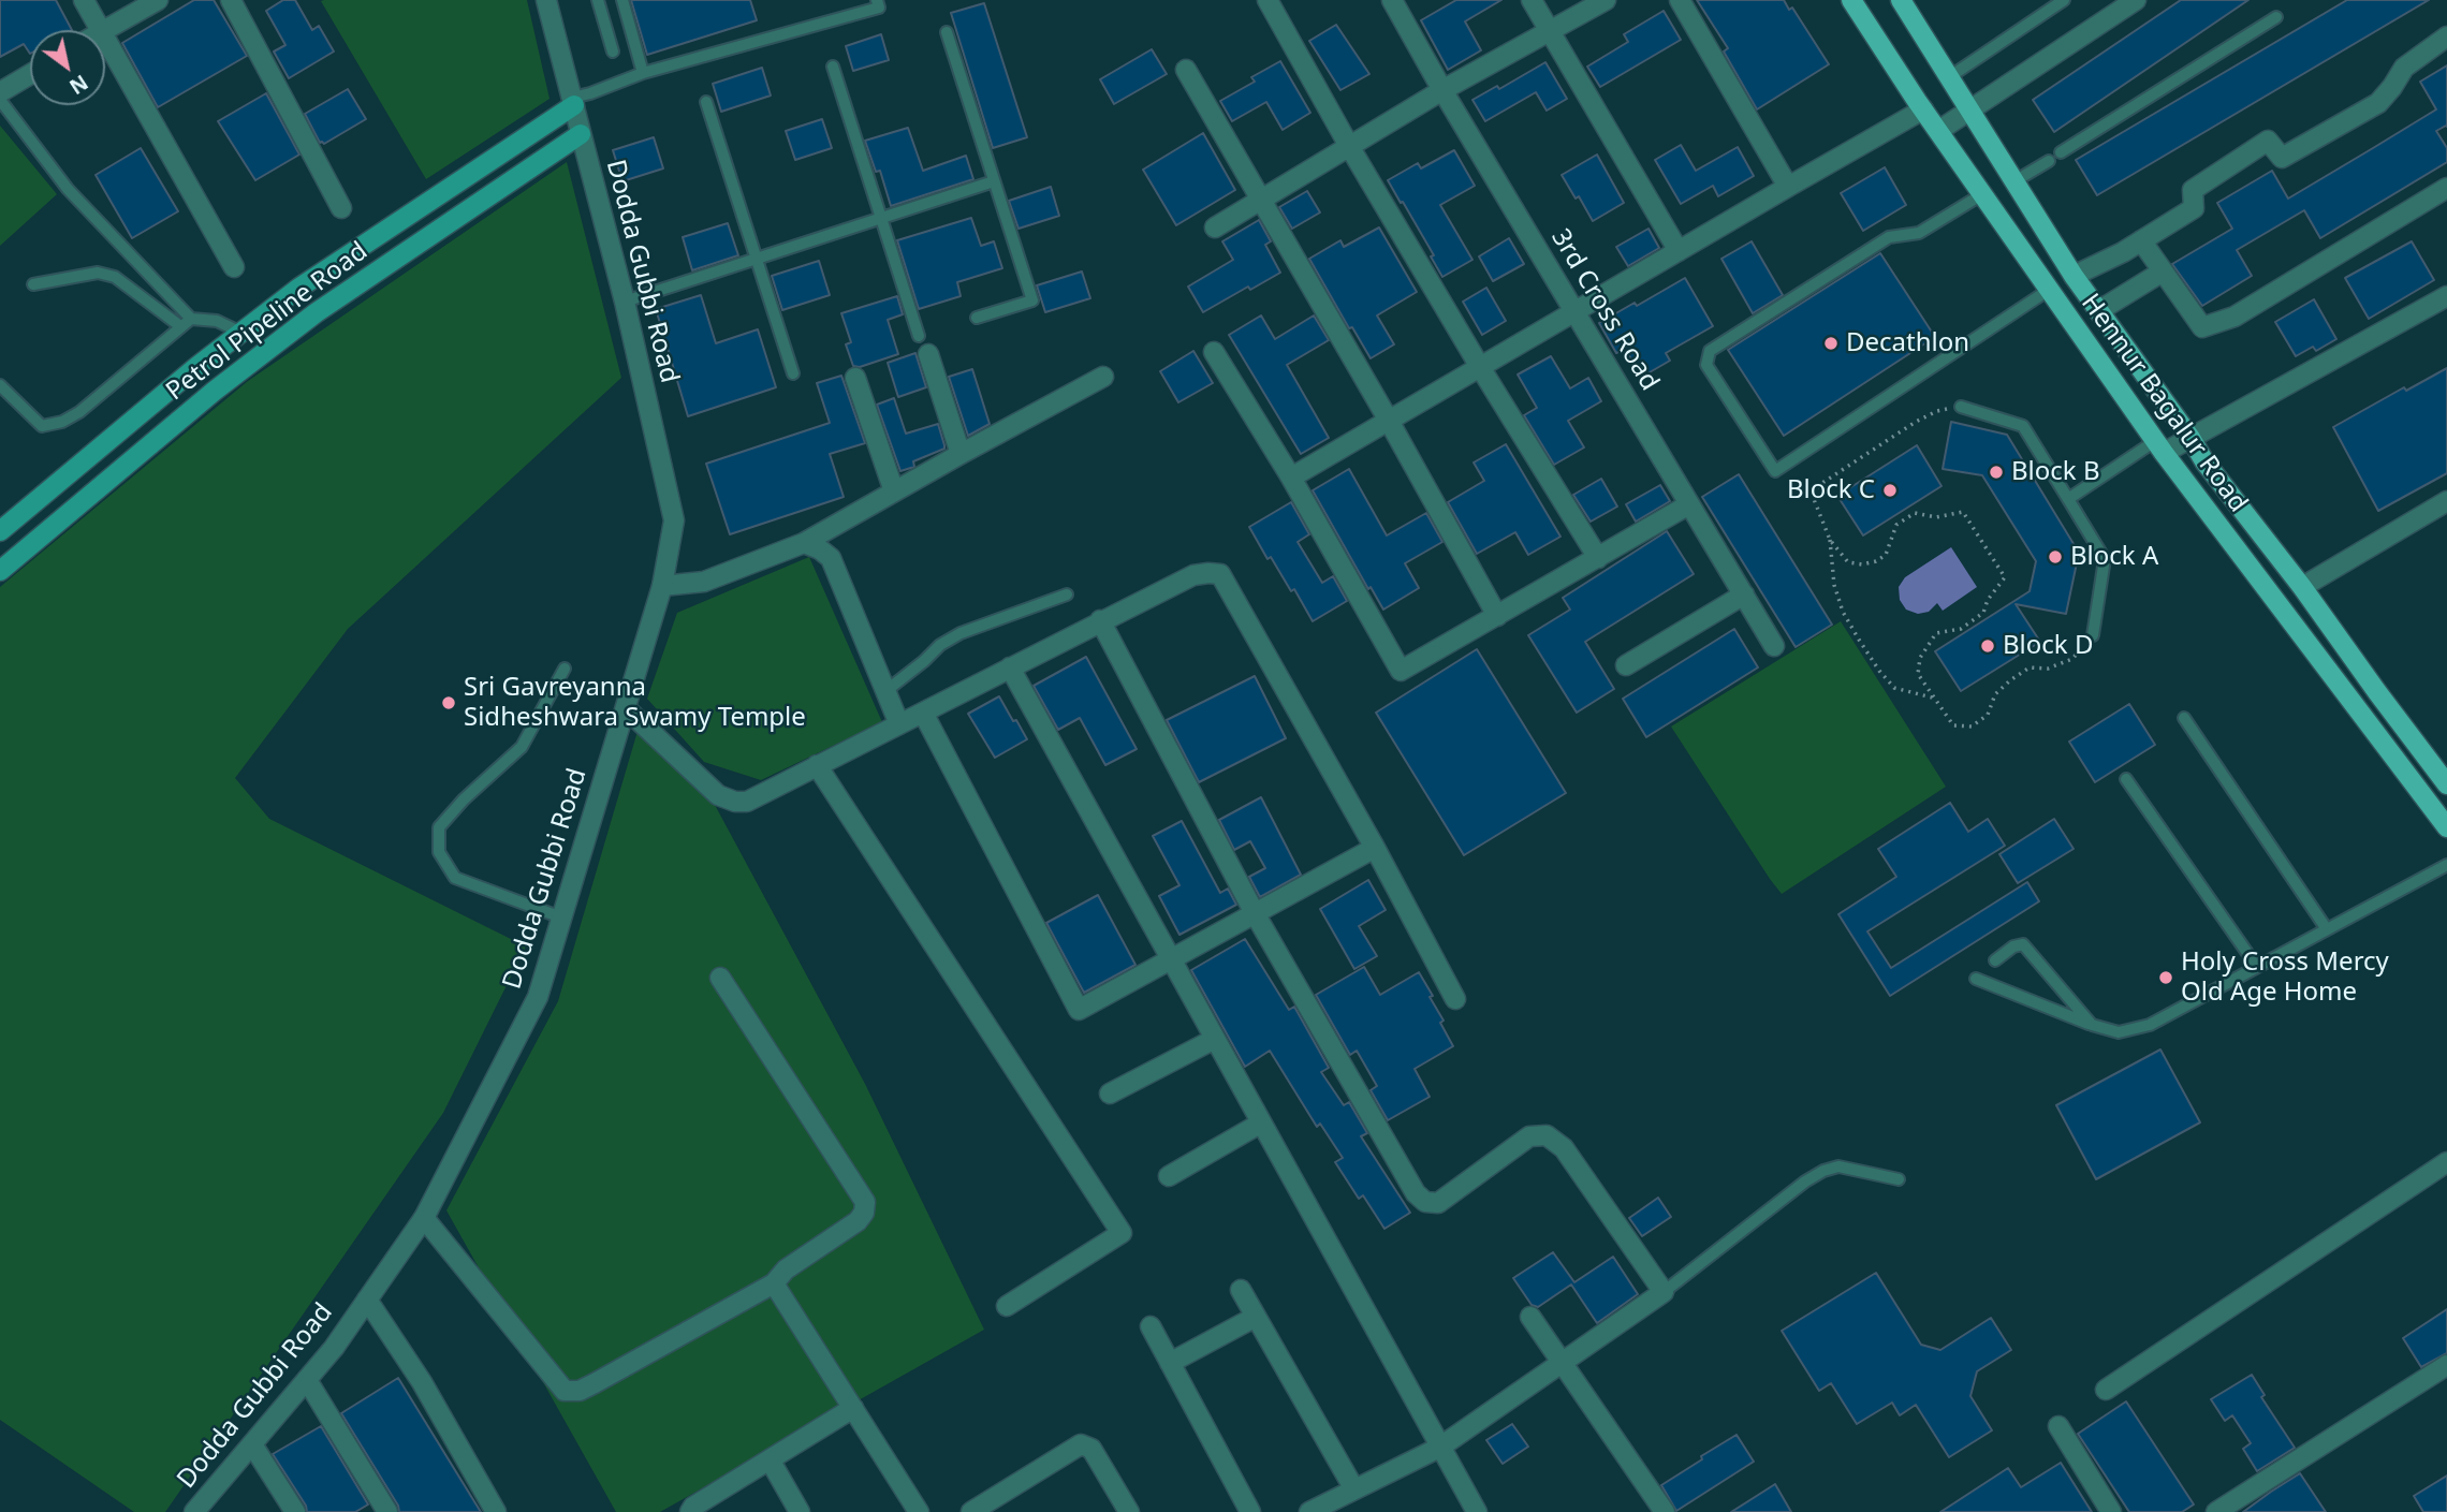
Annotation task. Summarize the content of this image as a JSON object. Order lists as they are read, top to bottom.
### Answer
{
  "streets": {
    "main road": ["Petrol Pipeline Road", "Hennur Bagalur Road"],
    "street": ["Dodda Gubbi Road", "3rd Cross Road"]
  },
  "crossings": [
    ["Dodda Gubbi Road", "Petrol Pipeline Road"]
  ],
  "places": [
    "Decathlon",
    "Block B",
    "Block C",
    "Block A",
    "Block D",
    "Sri Gavreyanna Sidheshwara Swamy Temple",
    "Holy Cross Mercy Old Age Home"
  ],
  "north": "bottom right"
}
